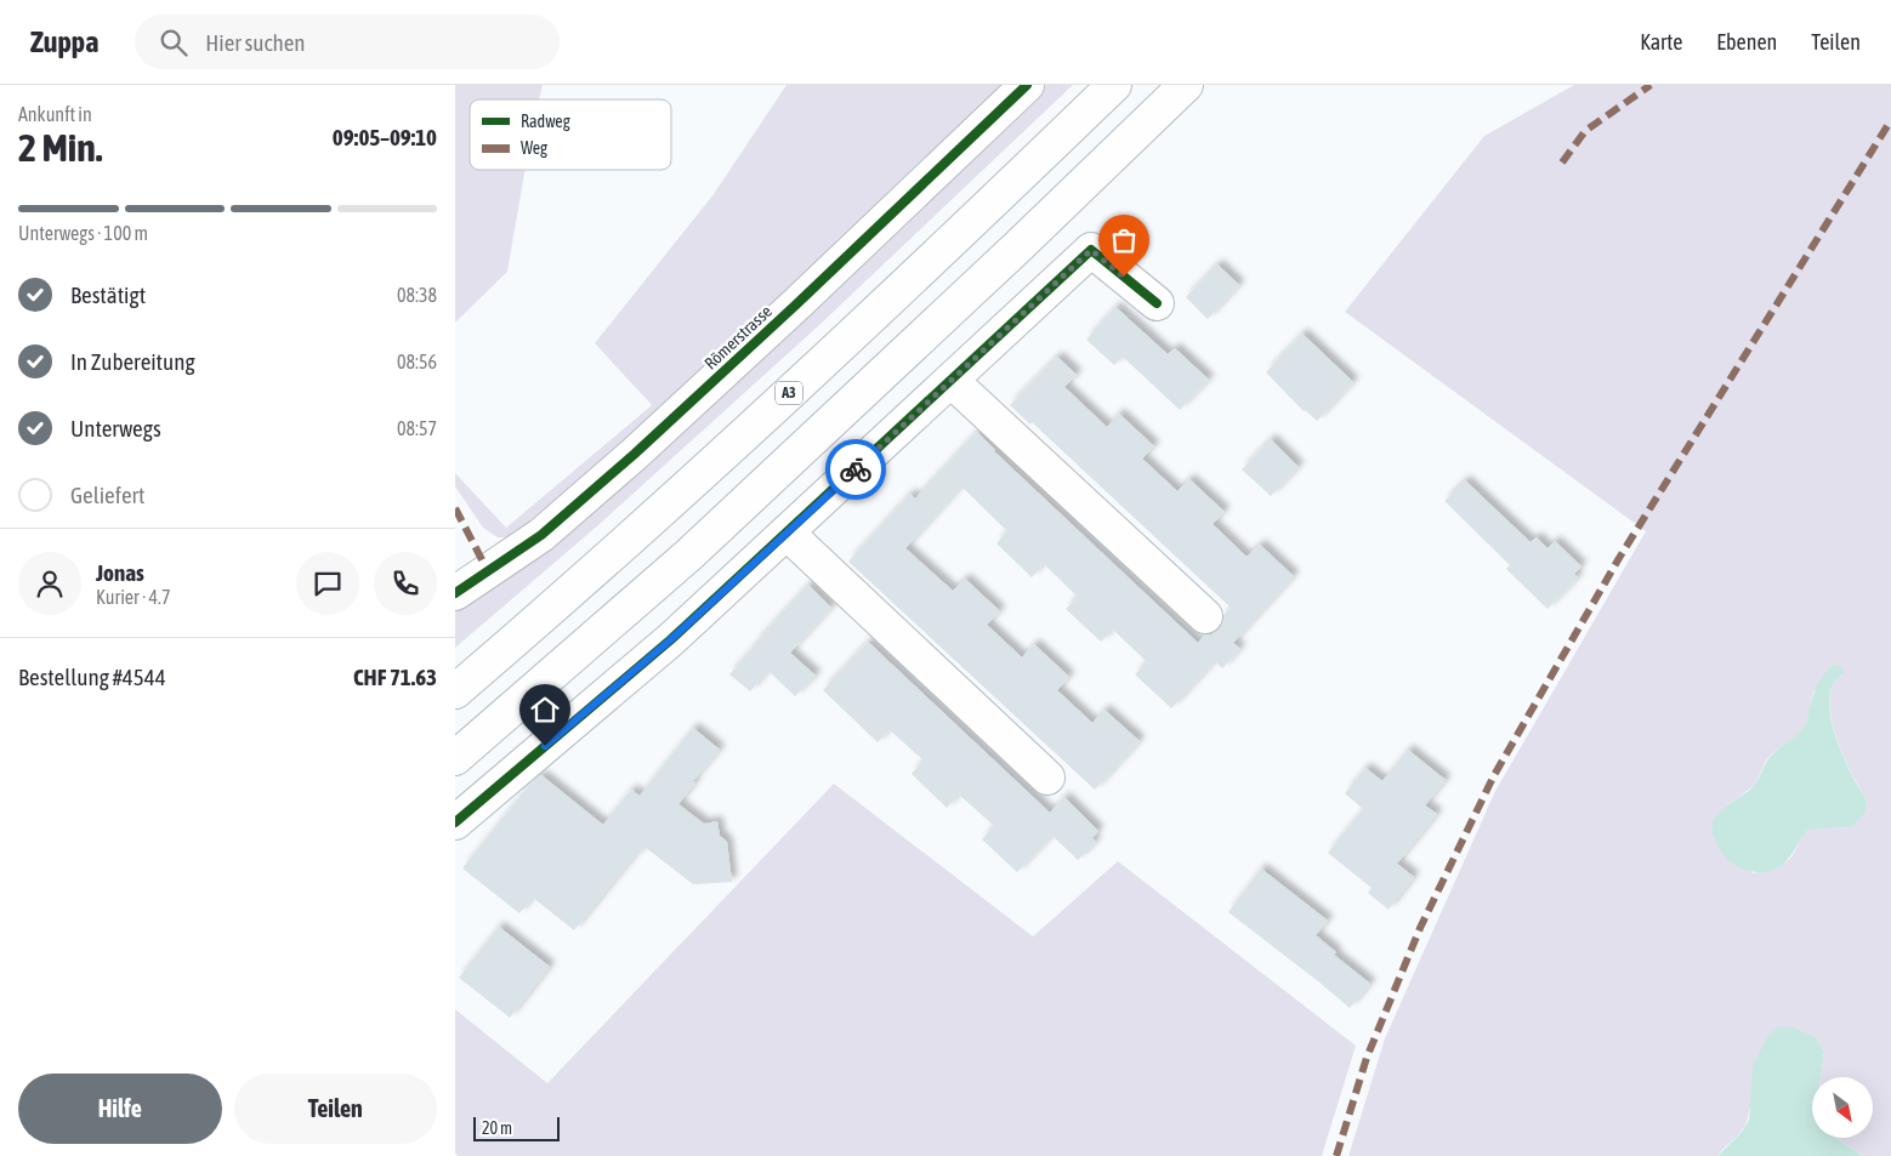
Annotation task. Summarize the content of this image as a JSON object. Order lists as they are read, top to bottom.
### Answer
{
  "streets": {
    "main road": ["Römerstrasse", "A3"]
  },
  "legend": ["Radweg", "Weg"],
  "scale_bar": "20 m",
  "north": "bottom right",
  "page": {
    "header": "Zuppa",
    "search": "Hier suchen",
    "nav": ["Karte", "Ebenen", "Teilen"],
    "heading": ["2 Min.", "Ankunft in", "09:05–09:10"],
    "panel": [
      "Jonas",
      "Kurier · 4.7",
      "Bestellung #4544",
      "CHF 71.63"
    ],
    "bar": "Unterwegs · 100 m",
    "list": [
      ["Bestätigt", "08:38"],
      ["In Zubereitung", "08:56"],
      ["Unterwegs", "08:57"],
      "Geliefert"
    ],
    "buttons": ["Hilfe", "Teilen"],
    "scale": "20 m"
  }
}
